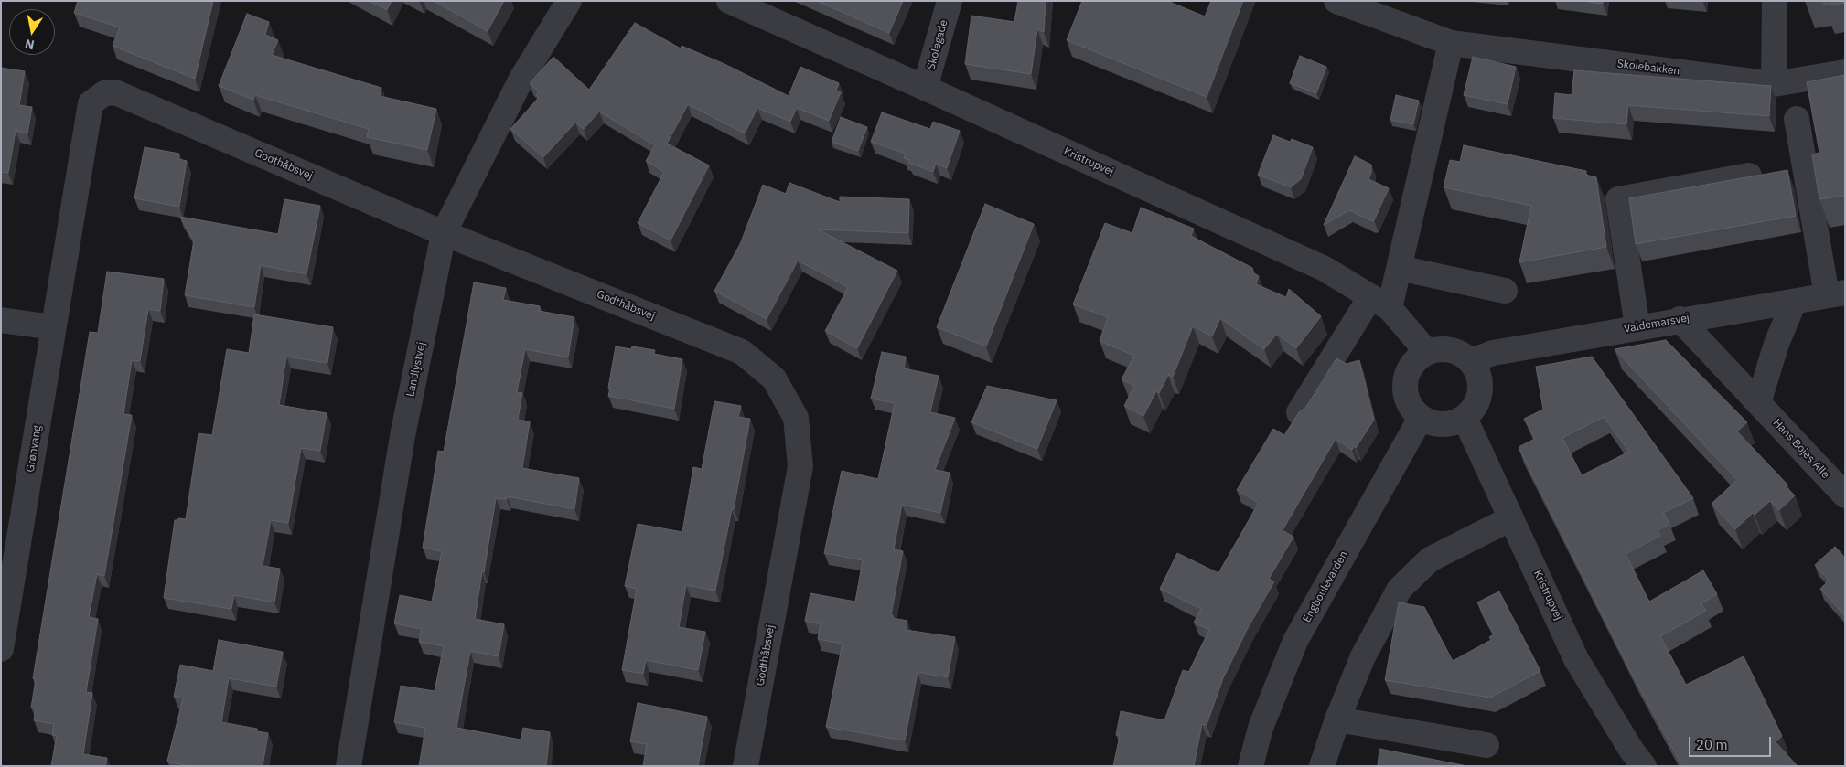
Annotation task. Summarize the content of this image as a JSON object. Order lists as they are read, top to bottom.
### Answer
{
  "streets": {
    "street": [
      "Skolegade",
      "Skolebakken",
      "Kristrupvej",
      "Godthåbsvej",
      "Valdemarsvej",
      "Landlystvej",
      "Grønvang",
      "Hans Bojes Alle",
      "Engboulevarden"
    ]
  },
  "crossings": [
    ["Skolegade", "Kristrupvej"],
    ["Kristrupvej", "Valdemarsvej"],
    ["Kristrupvej", "Engboulevarden"],
    ["Godthåbsvej", "Landlystvej"],
    ["Godthåbsvej", "Grønvang"],
    ["Valdemarsvej", "Hans Bojes Alle"],
    ["Valdemarsvej", "Engboulevarden"]
  ],
  "scale_bar": "20 m",
  "north": "bottom"
}
